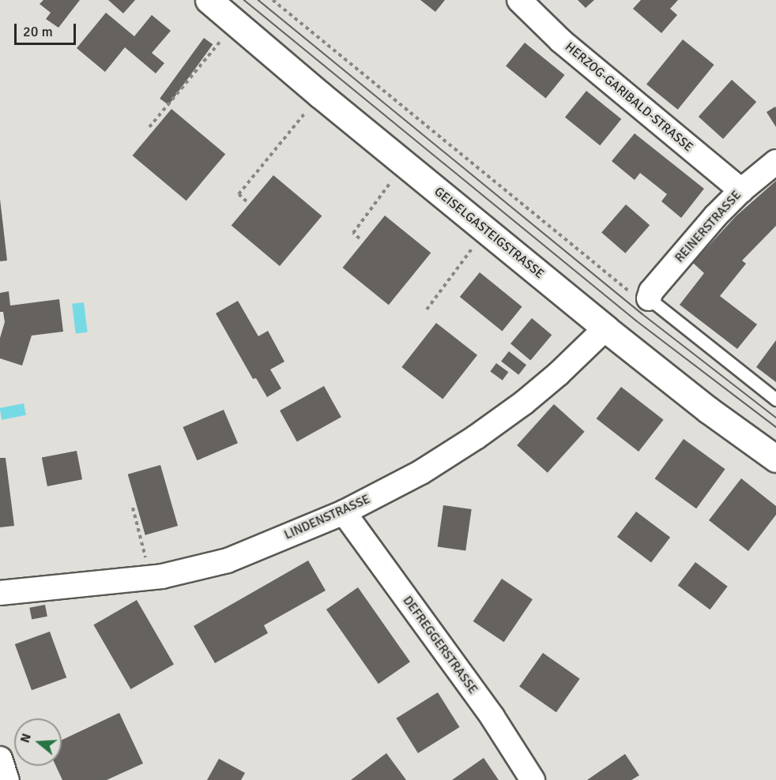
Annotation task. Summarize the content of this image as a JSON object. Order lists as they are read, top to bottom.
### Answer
{
  "streets": {
    "main road": ["GEISELGASTEIGSTRASSE"],
    "street": [
      "HERZOG-GARIBALD-STRASSE",
      "REINERSTRASSE",
      "LINDENSTRASSE",
      "DEFREGGERSTRASSE"
    ]
  },
  "crossings": [
    ["HERZOG-GARIBALD-STRASSE", "REINERSTRASSE"],
    ["GEISELGASTEIGSTRASSE", "LINDENSTRASSE"],
    ["LINDENSTRASSE", "DEFREGGERSTRASSE"]
  ],
  "scale_bar": "20 m",
  "north": "left"
}
